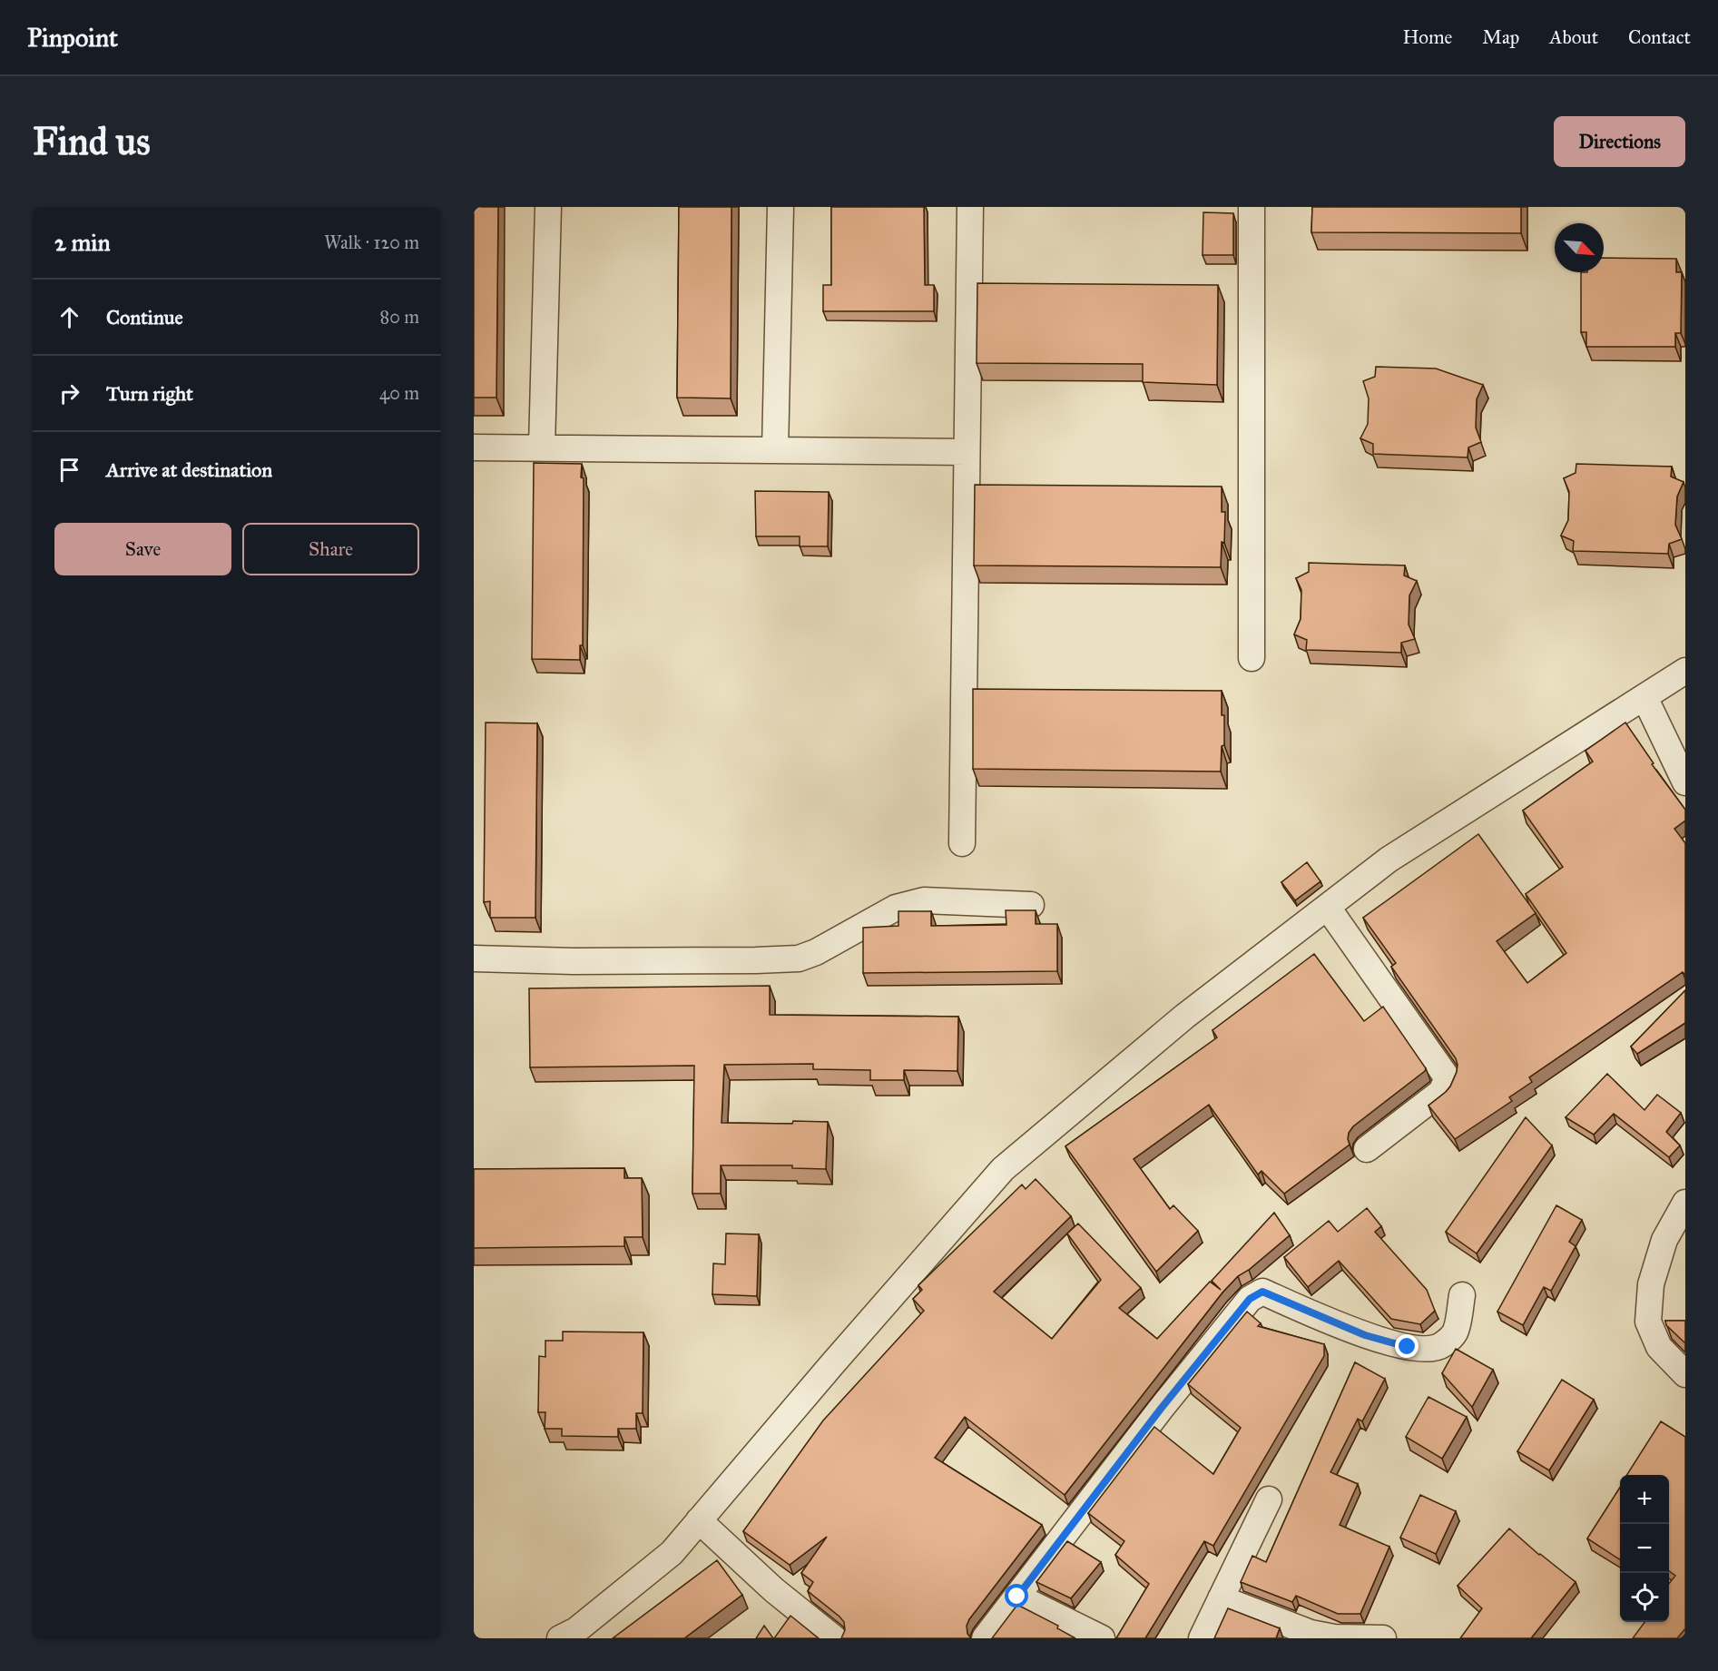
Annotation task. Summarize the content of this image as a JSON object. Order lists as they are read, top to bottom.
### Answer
{
  "north": "bottom right",
  "page": {
    "header": "Pinpoint",
    "nav": [
      "Home",
      "Map",
      "About",
      "Contact"
    ],
    "buttons": [
      "Directions",
      ["Save", "Share"]
    ],
    "title": "Find us",
    "heading": ["2 min", "Walk · 120 m"],
    "list": [
      ["Continue", "80 m"],
      ["Turn right", "40 m"],
      "Arrive at destination"
    ],
    "map_buttons": ["+", "−"]
  }
}
